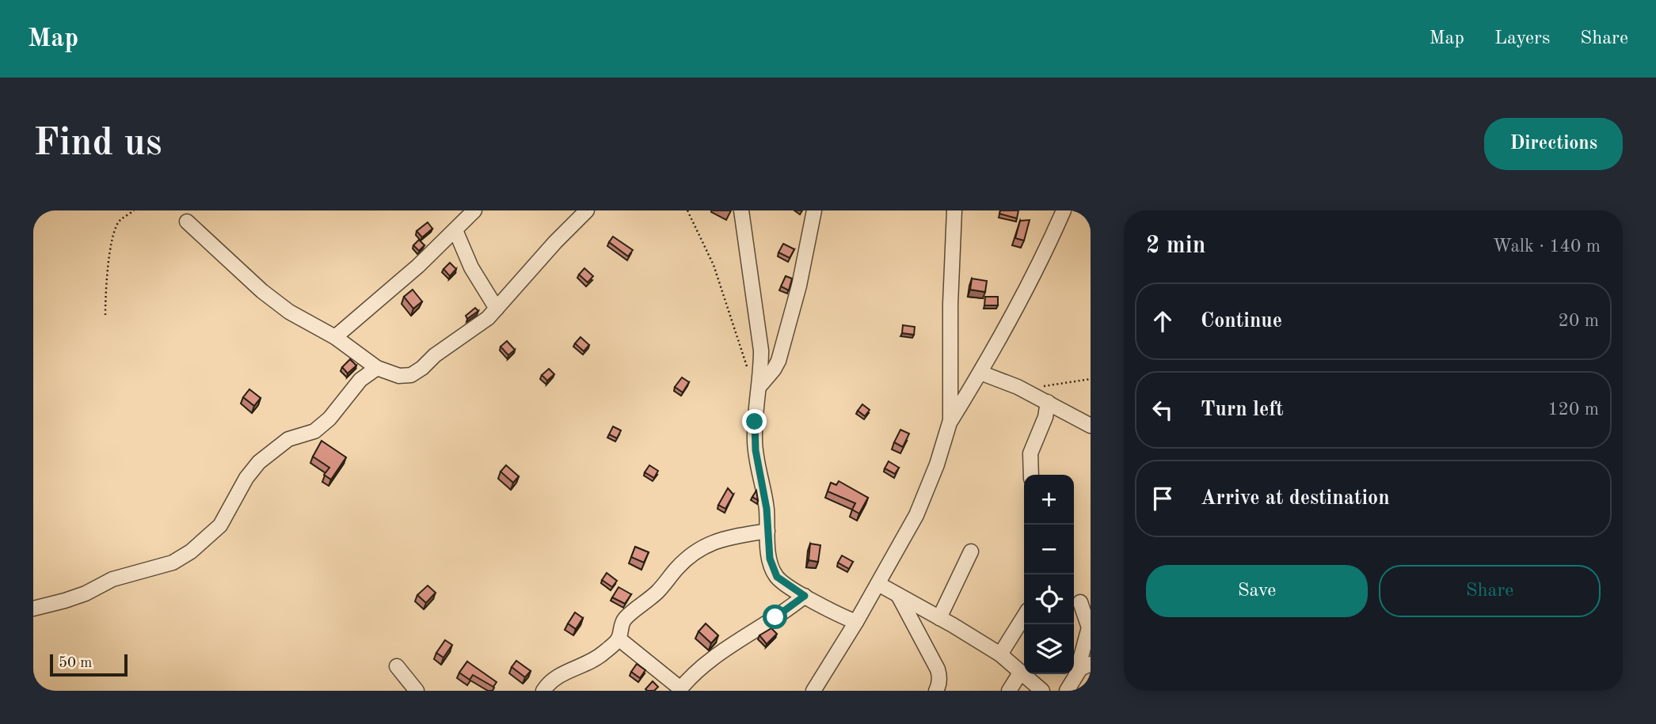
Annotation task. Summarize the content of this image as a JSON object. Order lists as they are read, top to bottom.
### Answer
{
  "scale_bar": "50 m",
  "page": {
    "header": "Map",
    "nav": ["Map", "Layers", "Share"],
    "buttons": [
      "Directions",
      ["Save", "Share"]
    ],
    "title": "Find us",
    "heading": ["2 min", "Walk · 140 m"],
    "list": [
      ["Continue", "20 m"],
      ["Turn left", "120 m"],
      "Arrive at destination"
    ],
    "map_buttons": ["+", "−"],
    "scale": "50 m"
  }
}
